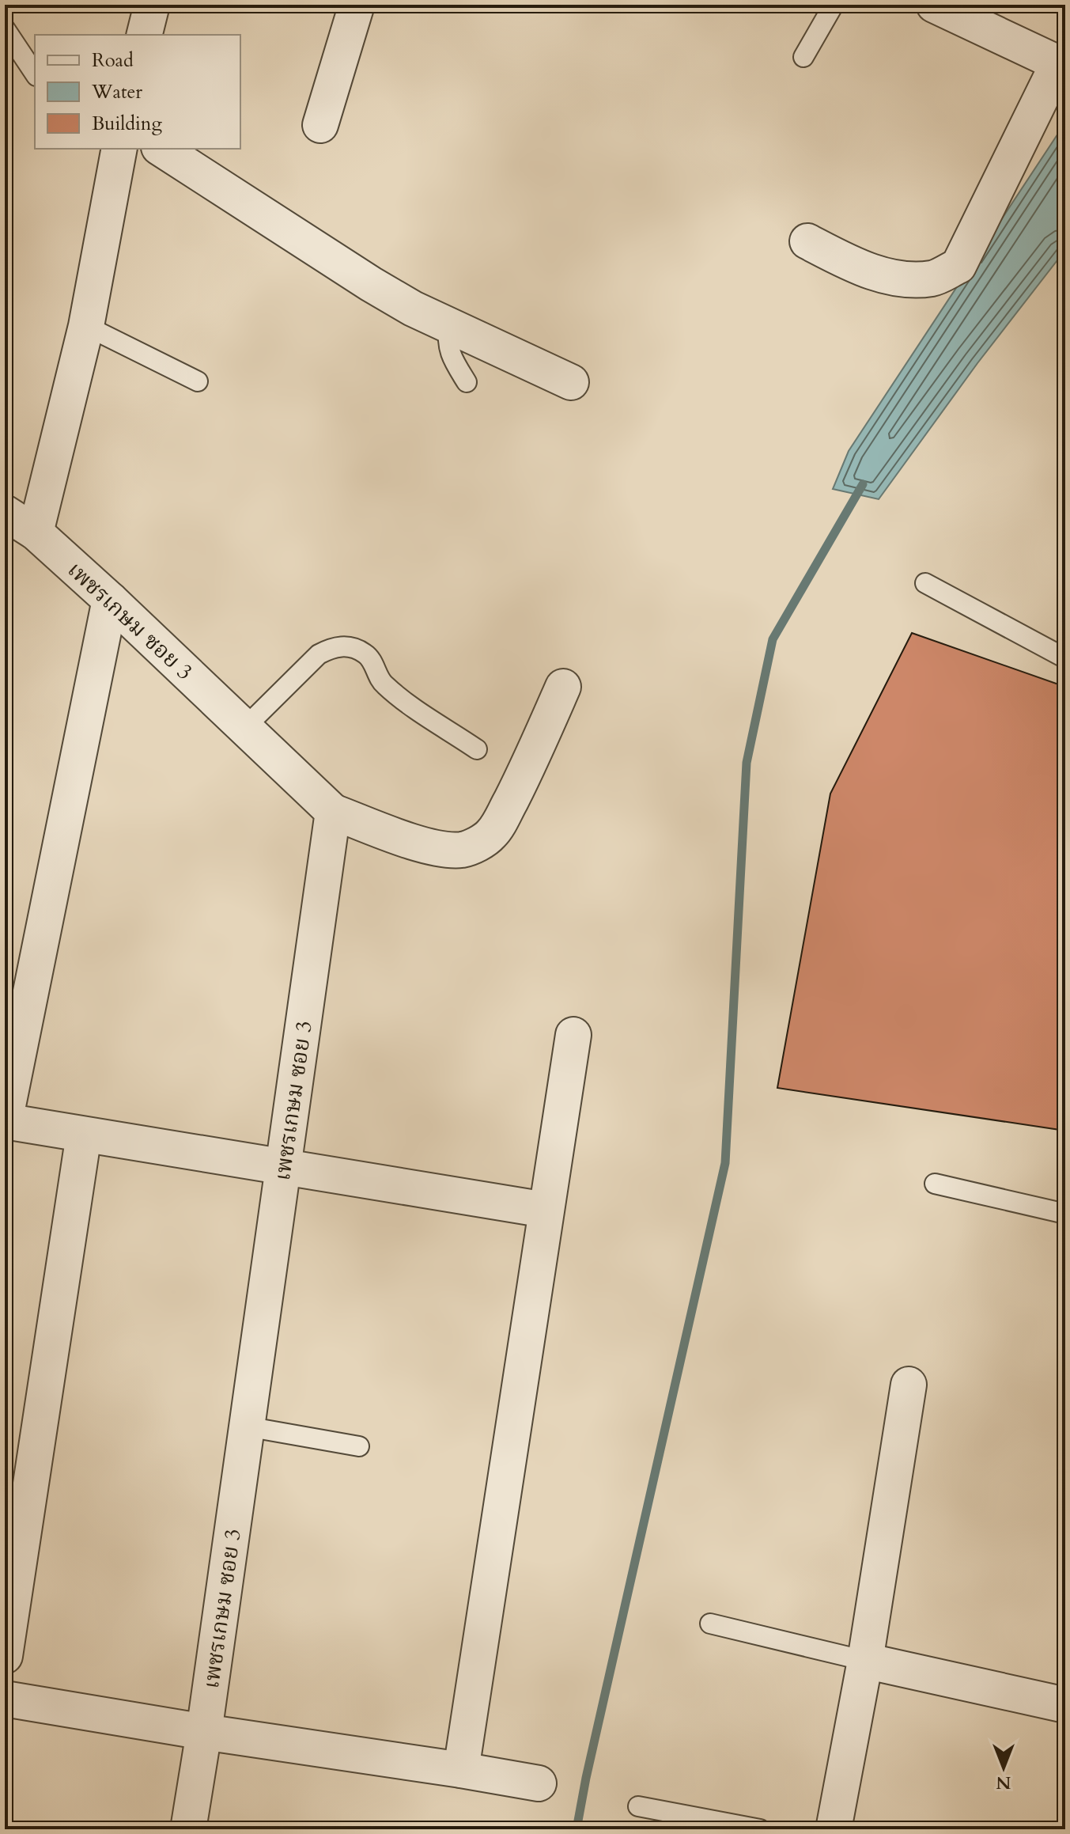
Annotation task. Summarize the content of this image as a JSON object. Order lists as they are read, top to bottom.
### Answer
{
  "streets": {
    "street": ["เพชรเกษม ซอย 3"]
  },
  "legend": ["Road", "Water", "Building"],
  "north": "bottom"
}
